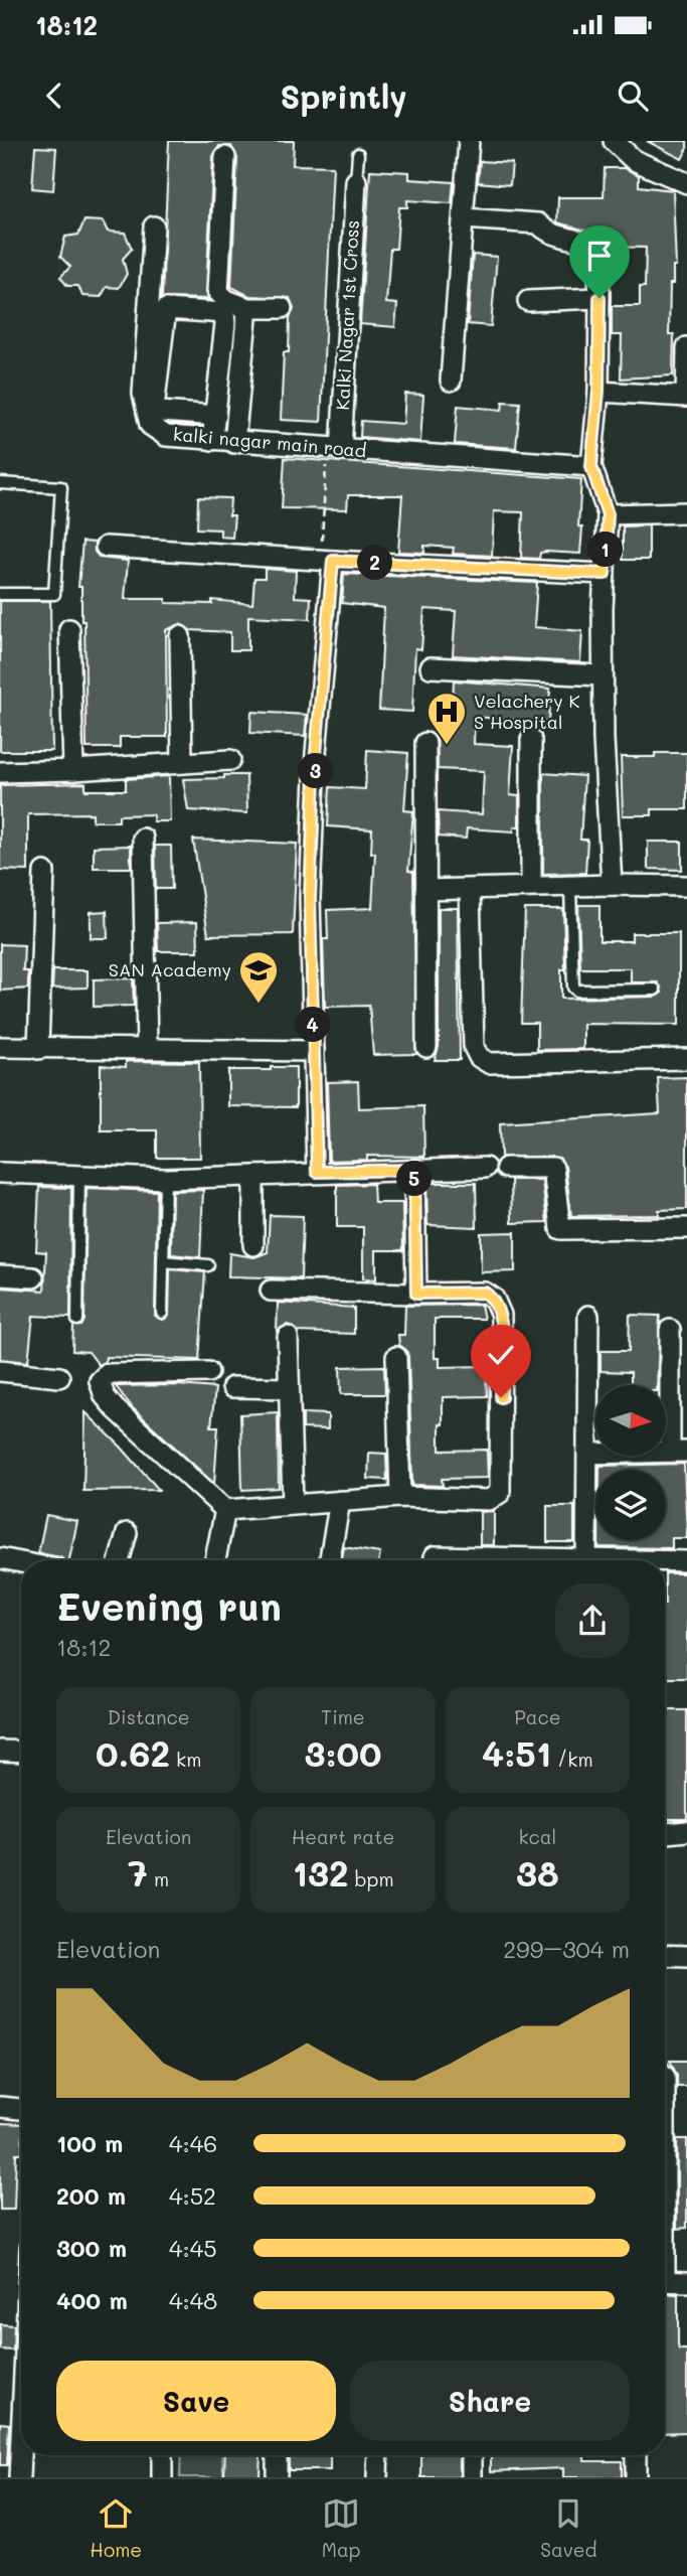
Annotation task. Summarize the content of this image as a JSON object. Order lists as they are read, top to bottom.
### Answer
{
  "streets": {
    "street": ["Kalki Nagar 1st Cross", "kalki nagar main road"]
  },
  "crossings": [
    ["Kalki Nagar 1st Cross", "kalki nagar main road"]
  ],
  "places": {
    "hospital": ["Velachery K S Hospital"],
    "school or university": ["SAN Academy"]
  },
  "north": "right",
  "page": {
    "status": "18:12",
    "header": "Sprintly",
    "pins": [
      "1",
      "2",
      "3",
      "4",
      "5"
    ],
    "heading": ["Evening run", "18:12"],
    "stats": [
      ["Distance", "0.62 km"],
      ["Time", "3:00"],
      ["Pace", "4:51 /km"],
      ["Elevation", "7 m"],
      ["Heart rate", "132 bpm"],
      ["kcal", "38"]
    ],
    "chart": ["Elevation", "299–304 m"],
    "list": [
      {
        "name": "100 m",
        "note": "4:46"
      },
      {
        "name": "200 m",
        "note": "4:52"
      },
      {
        "name": "300 m",
        "note": "4:45"
      },
      {
        "name": "400 m",
        "note": "4:48"
      }
    ],
    "buttons": ["Save", "Share"],
    "tabs": ["Home", "Map", "Saved"]
  }
}
